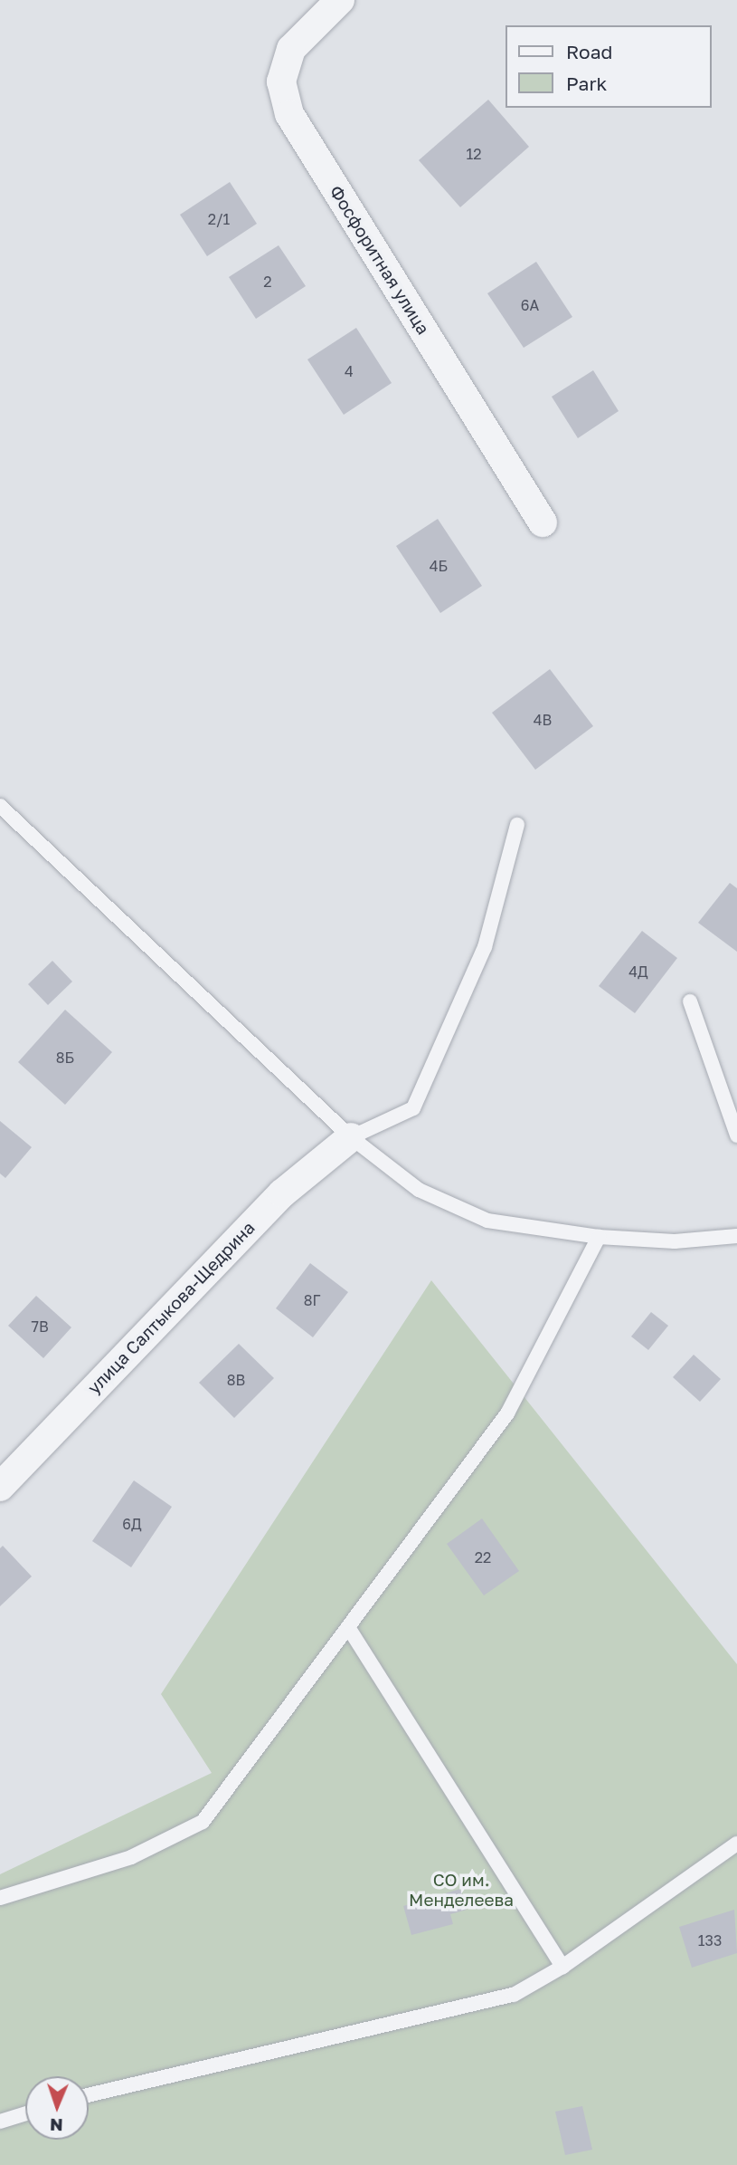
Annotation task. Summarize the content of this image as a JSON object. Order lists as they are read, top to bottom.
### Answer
{
  "streets": {
    "street": ["Фосфоритная улица", "улица Салтыкова-Щедрина"]
  },
  "parks": ["СО им. Менделеева"],
  "house_numbers": [
    "12",
    "2/1",
    "2",
    "6А",
    "4",
    "4Б",
    "4В",
    "4Д",
    "8Б",
    "8Г",
    "7В",
    "8В",
    "6Д",
    "22",
    "133"
  ],
  "legend": ["Road", "Park"],
  "north": "bottom"
}
